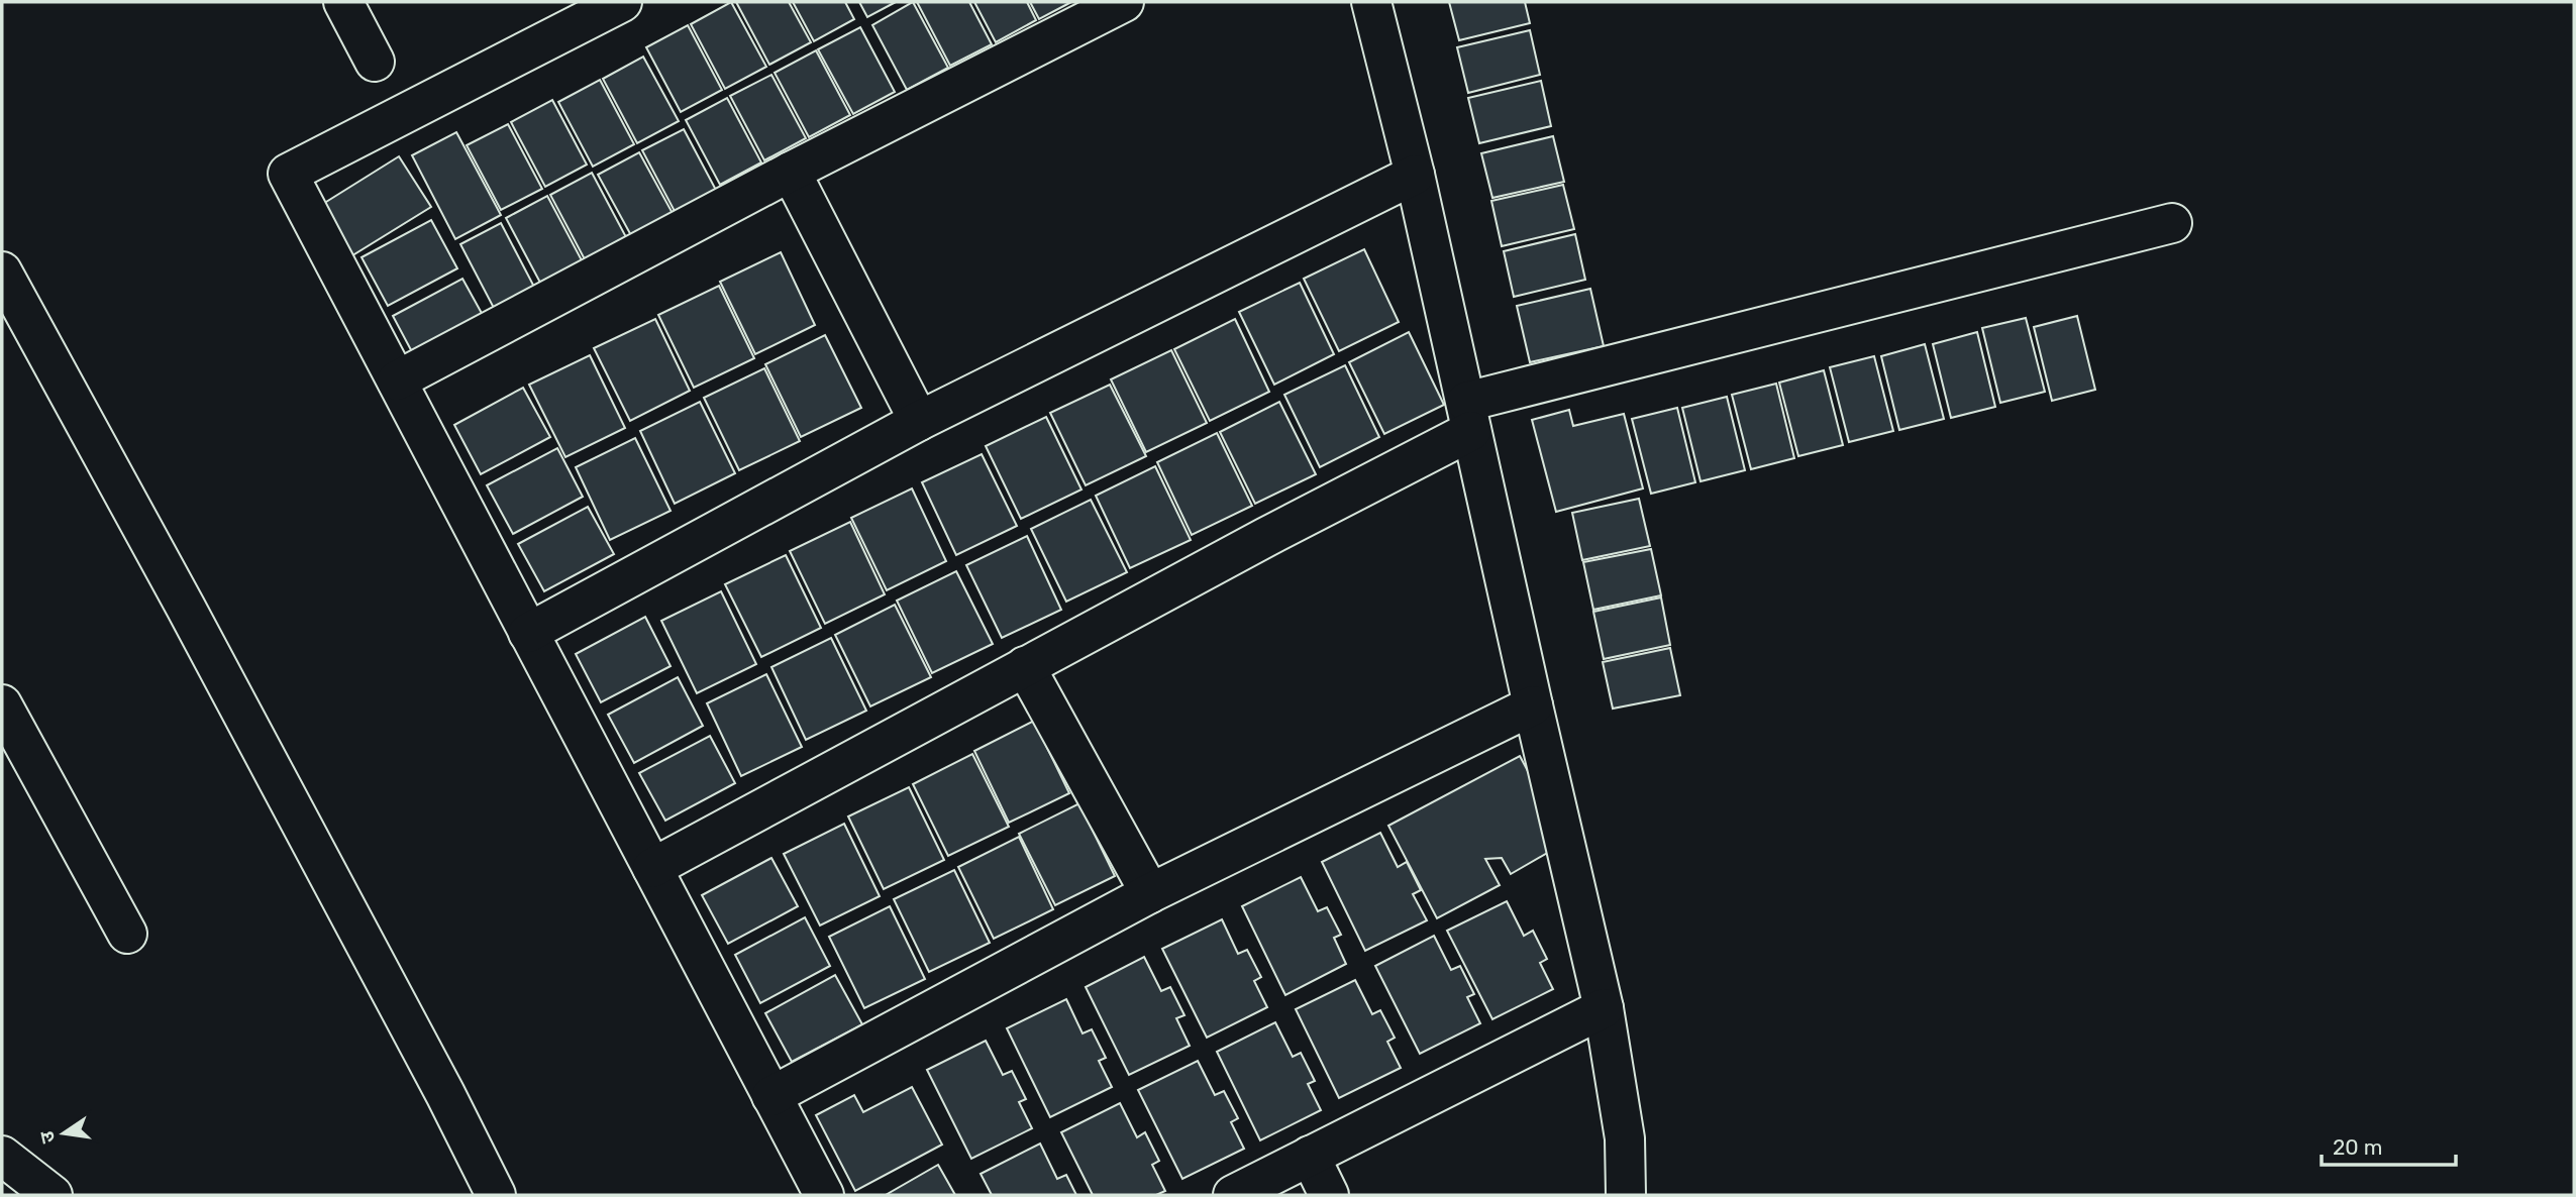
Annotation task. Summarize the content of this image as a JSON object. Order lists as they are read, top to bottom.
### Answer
{
  "scale_bar": "20 m",
  "north": "left"
}
